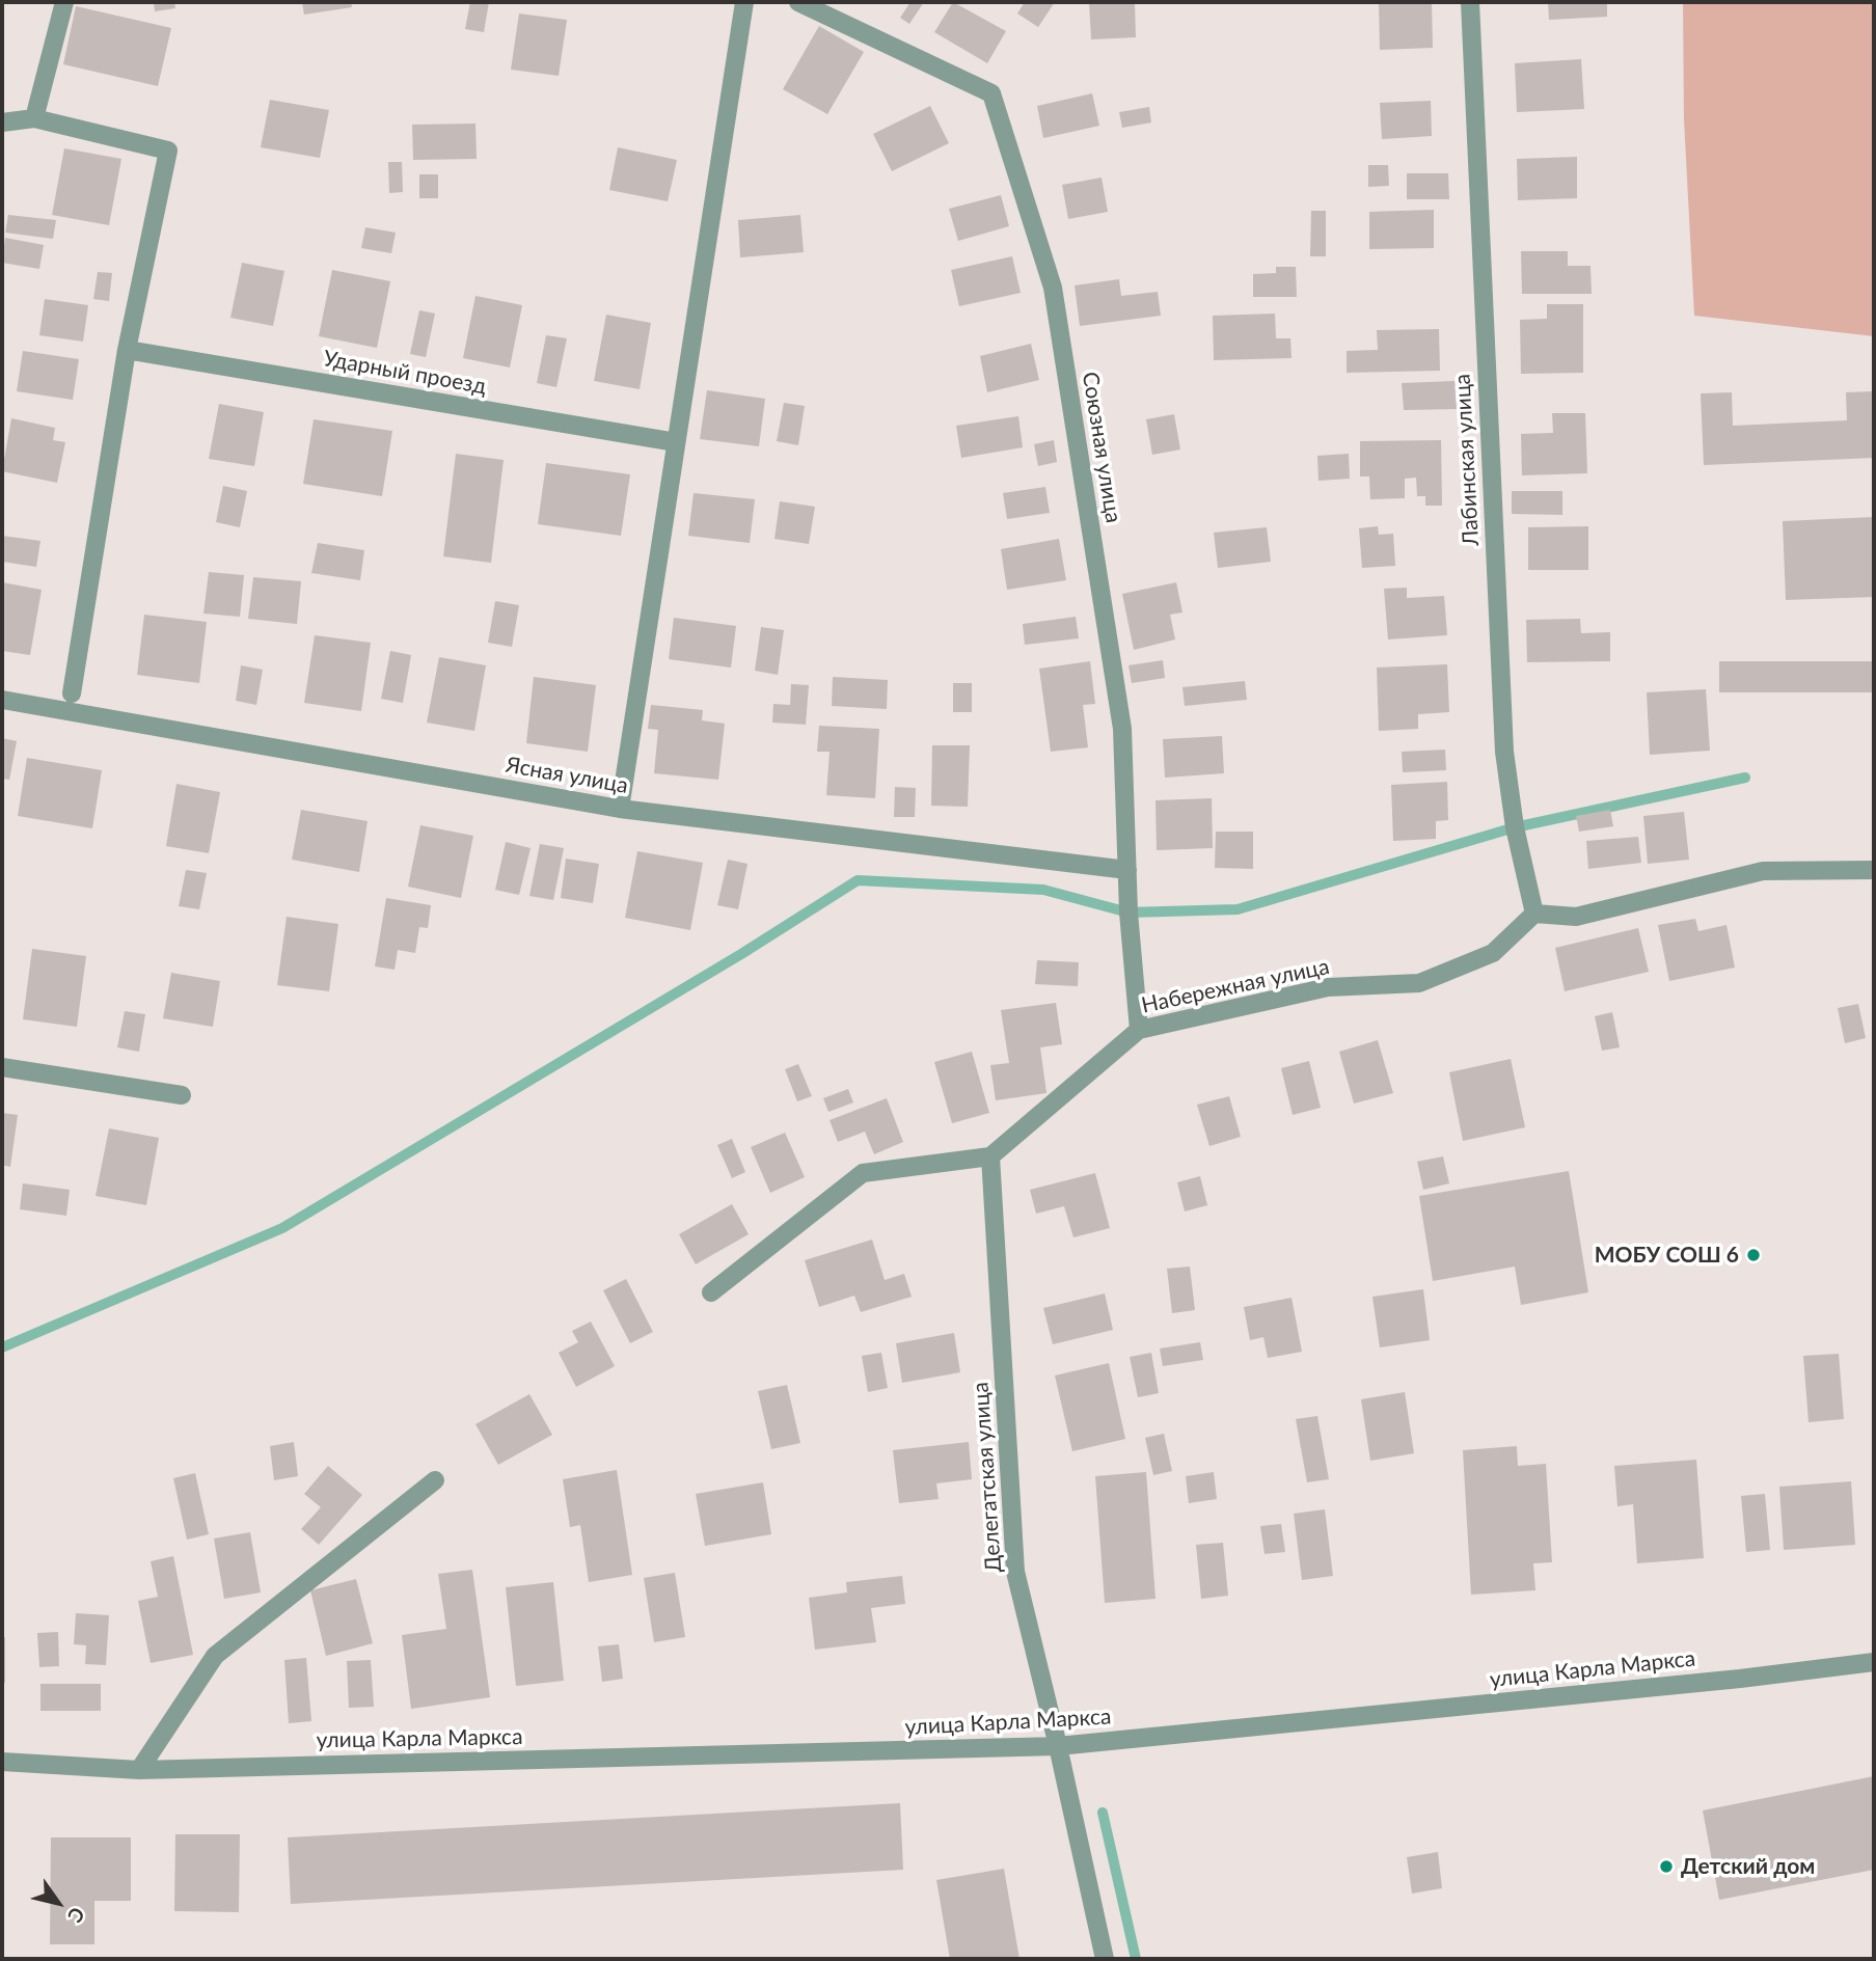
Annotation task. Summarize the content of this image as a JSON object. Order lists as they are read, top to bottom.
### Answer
{
  "streets": {
    "street": [
      "Ударный проезд",
      "Союзная улица",
      "Лабинская улица",
      "Ясная улица",
      "Набережная улица",
      "Делегатская улица",
      "улица Карла Маркса"
    ]
  },
  "crossings": [
    ["Союзная улица", "Ясная улица"],
    ["Союзная улица", "Набережная улица"],
    ["Лабинская улица", "Набережная улица"],
    ["Набережная улица", "Делегатская улица"],
    ["Делегатская улица", "улица Карла Маркса"]
  ],
  "places": ["МОБУ СОШ 6", "Детский дом"],
  "north": "bottom right"
}
